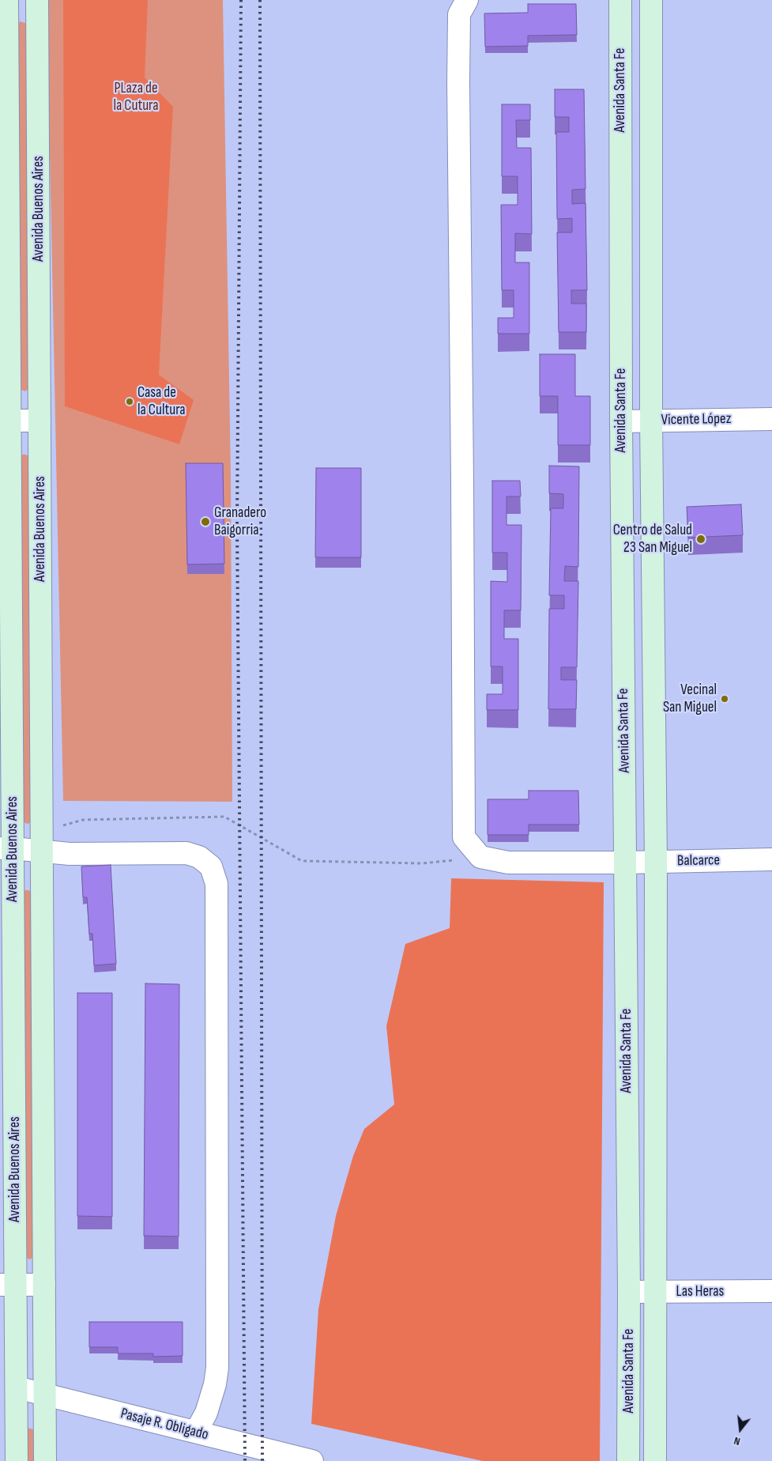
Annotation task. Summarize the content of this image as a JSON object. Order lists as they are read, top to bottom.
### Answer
{
  "streets": {
    "main road": ["Avenida Santa Fe", "Avenida Buenos Aires"],
    "street": [
      "Vicente López",
      "Balcarce",
      "Las Heras",
      "Pasaje R. Obligado"
    ]
  },
  "crossings": [
    ["Avenida Santa Fe", "Vicente López"],
    ["Avenida Santa Fe", "Balcarce"],
    ["Avenida Santa Fe", "Las Heras"],
    ["Avenida Buenos Aires", "Pasaje R. Obligado"]
  ],
  "parks": ["PLaza de la Cutura"],
  "places": [
    "Casa de la Cultura",
    "Granadero Baigorria",
    "Centro de Salud 23 San Miguel",
    "Vecinal San Miguel"
  ],
  "north": "bottom"
}
